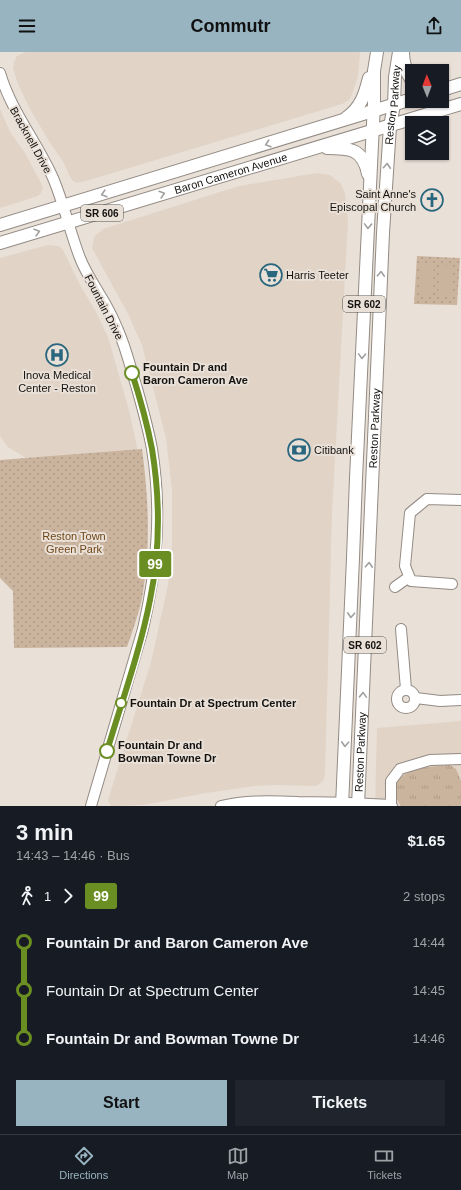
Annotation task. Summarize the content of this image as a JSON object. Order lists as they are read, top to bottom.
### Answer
{
  "streets": {
    "main road": [
      "Reston Parkway",
      "Baron Cameron Avenue",
      "SR 606",
      "SR 602"
    ],
    "street": ["Bracknell Drive", "Fountain Drive"]
  },
  "crossings": [
    ["Reston Parkway", "Baron Cameron Avenue"],
    ["Bracknell Drive", "Baron Cameron Avenue"],
    ["Bracknell Drive", "Fountain Drive"],
    ["Baron Cameron Avenue", "Fountain Drive"]
  ],
  "parks": ["Reston Town Green Park"],
  "places": {
    "church": ["Saint Anne's Episcopal Church"],
    "supermarket": ["Harris Teeter"],
    "hospital": ["Inova Medical Center - Reston"],
    "other": ["Fountain Dr and Baron Cameron Ave", "Fountain Dr at Spectrum Center", "Fountain Dr and Bowman Towne Dr"],
    "bank": ["Citibank"]
  },
  "lines": ["bus line 99"],
  "north": "top",
  "page": {
    "header": "Commutr",
    "on_map": "99",
    "heading": ["3 min", "14:43 – 14:46 · Bus", "$1.65"],
    "legs": ["1", "99", "2 stops"],
    "list": [
      {
        "name": "Fountain Dr and Baron Cameron Ave",
        "value": "14:44"
      },
      {
        "name": "Fountain Dr at Spectrum Center",
        "value": "14:45"
      },
      {
        "name": "Fountain Dr and Bowman Towne Dr",
        "value": "14:46"
      }
    ],
    "buttons": ["Start", "Tickets"],
    "tabs": ["Directions", "Map", "Tickets"]
  }
}
